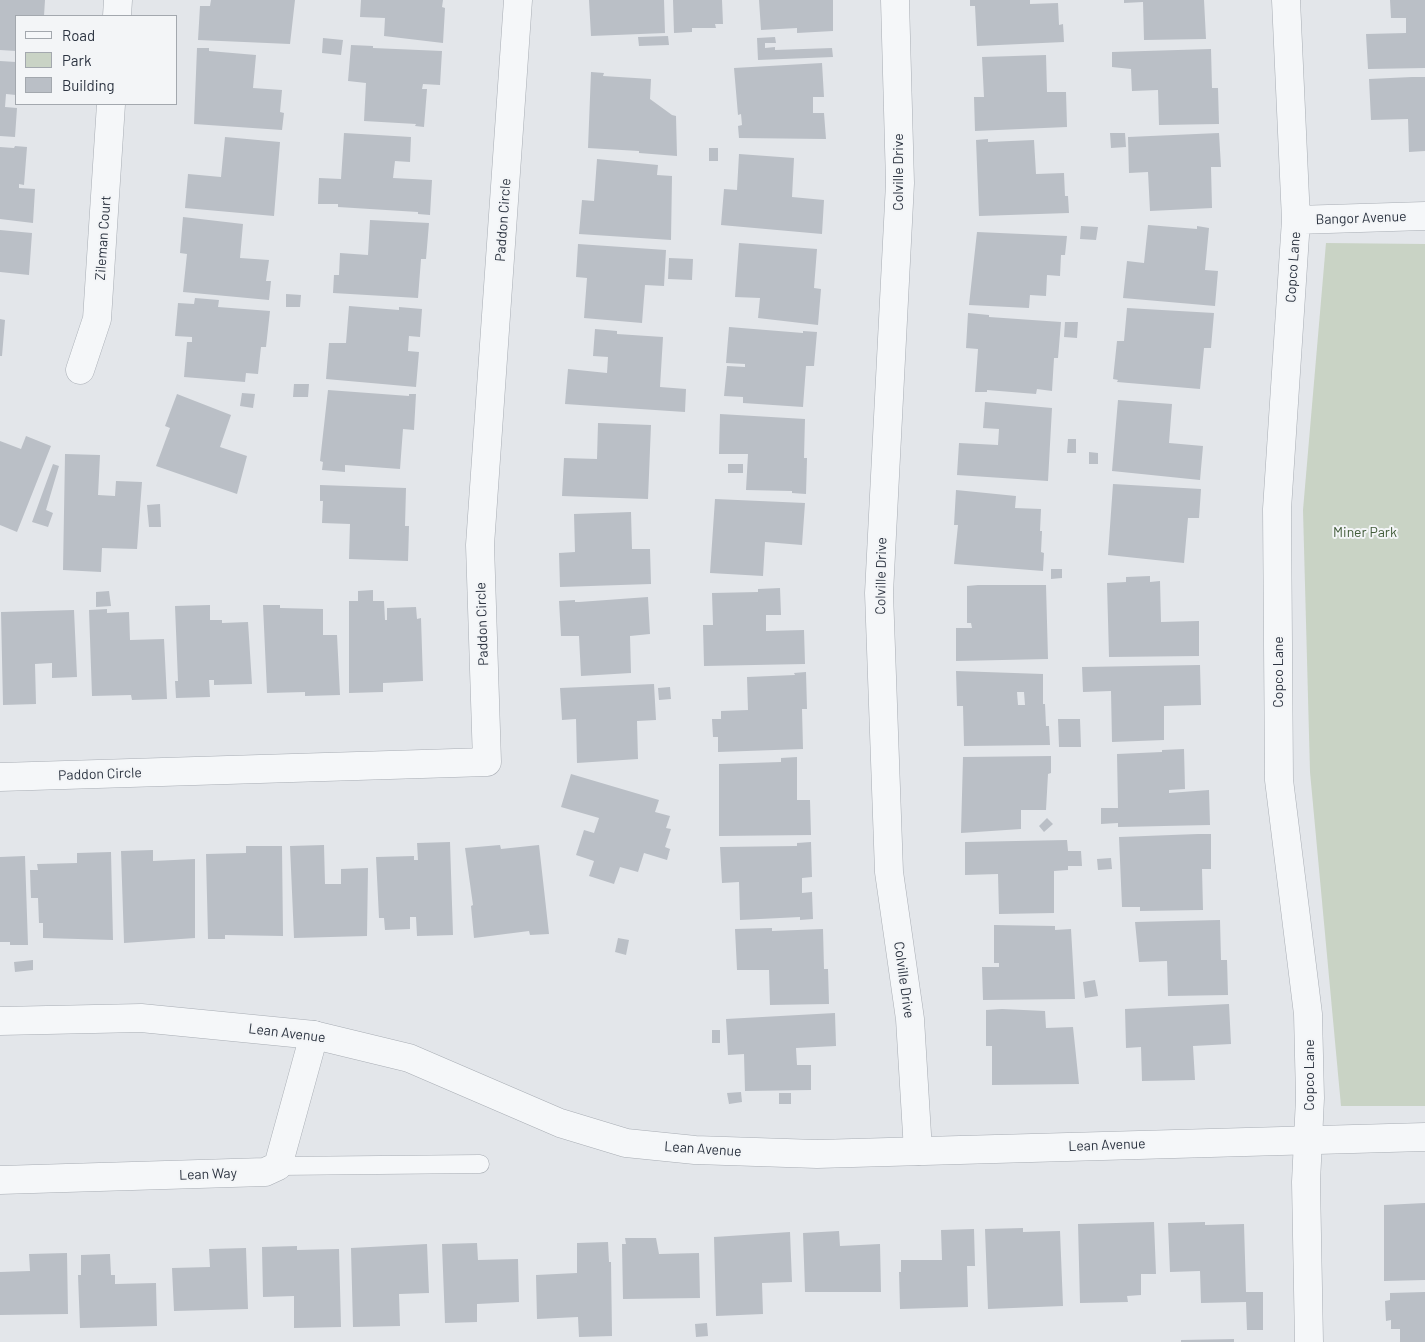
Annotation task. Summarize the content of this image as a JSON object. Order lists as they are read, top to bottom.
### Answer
{
  "streets": {
    "street": [
      "Colville Drive",
      "Bangor Avenue",
      "Paddon Circle",
      "Zileman Court",
      "Copco Lane",
      "Lean Avenue",
      "Lean Way"
    ]
  },
  "crossings": [
    ["Colville Drive", "Lean Avenue"],
    ["Bangor Avenue", "Copco Lane"],
    ["Copco Lane", "Lean Avenue"]
  ],
  "parks": ["Miner Park"],
  "legend": ["Road", "Park", "Building"]
}
